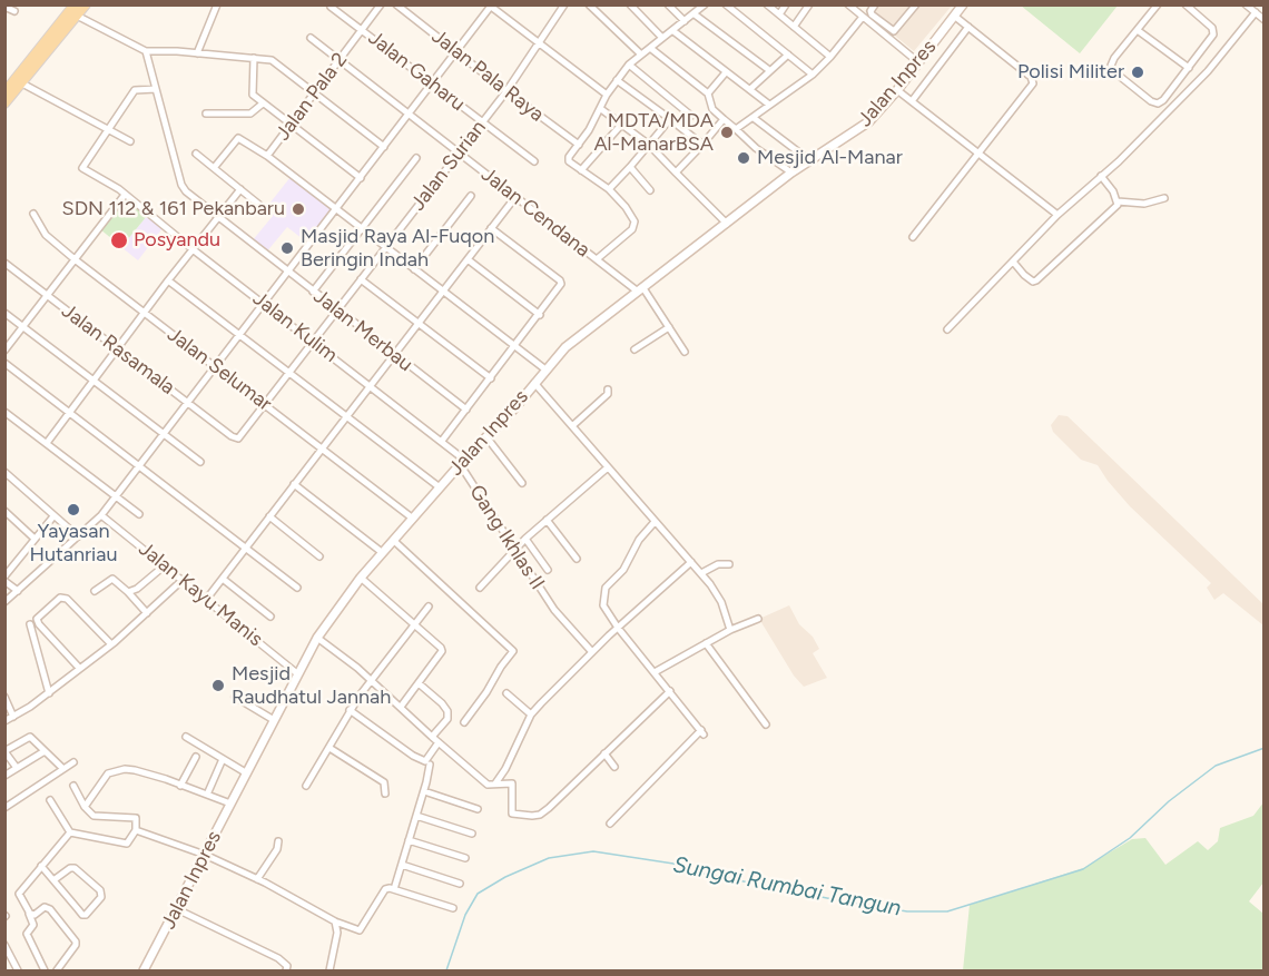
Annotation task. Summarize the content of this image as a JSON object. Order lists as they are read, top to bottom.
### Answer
{
  "streets": {
    "main road": ["Jalan Inpres"],
    "street": [
      "Jalan Gaharu",
      "Jalan Pala Raya",
      "Jalan Pala 2",
      "Jalan Surian",
      "Jalan Cendana",
      "Jalan Kulim",
      "Jalan Merbau",
      "Jalan Rasamala",
      "Jalan Selumar",
      "Gang Ikhlas II",
      "Jalan Kayu Manis"
    ]
  },
  "crossings": [
    ["Jalan Gaharu", "Jalan Pala 2"],
    ["Jalan Gaharu", "Jalan Surian"],
    ["Jalan Pala Raya", "Jalan Surian"],
    ["Jalan Inpres", "Jalan Cendana"],
    ["Jalan Inpres", "Jalan Kulim"],
    ["Jalan Inpres", "Jalan Selumar"],
    ["Jalan Inpres", "Gang Ikhlas II"],
    ["Jalan Inpres", "Jalan Kayu Manis"],
    ["Jalan Pala 2", "Jalan Cendana"],
    ["Jalan Surian", "Jalan Cendana"],
    ["Jalan Surian", "Jalan Kulim"],
    ["Jalan Surian", "Jalan Merbau"],
    ["Jalan Surian", "Jalan Rasamala"],
    ["Jalan Surian", "Jalan Selumar"],
    ["Jalan Kulim", "Gang Ikhlas II"]
  ],
  "water": ["Sungai Rumbai Tangun"],
  "places": [
    "Polisi Militer",
    "MDTA/MDA Al-ManarBSA",
    "Mesjid Al-Manar",
    "SDN 112 & 161 Pekanbaru",
    "Posyandu",
    "Masjid Raya Al-Fuqon Beringin Indah",
    "Yayasan Hutanriau",
    "Mesjid Raudhatul Jannah"
  ]
}
